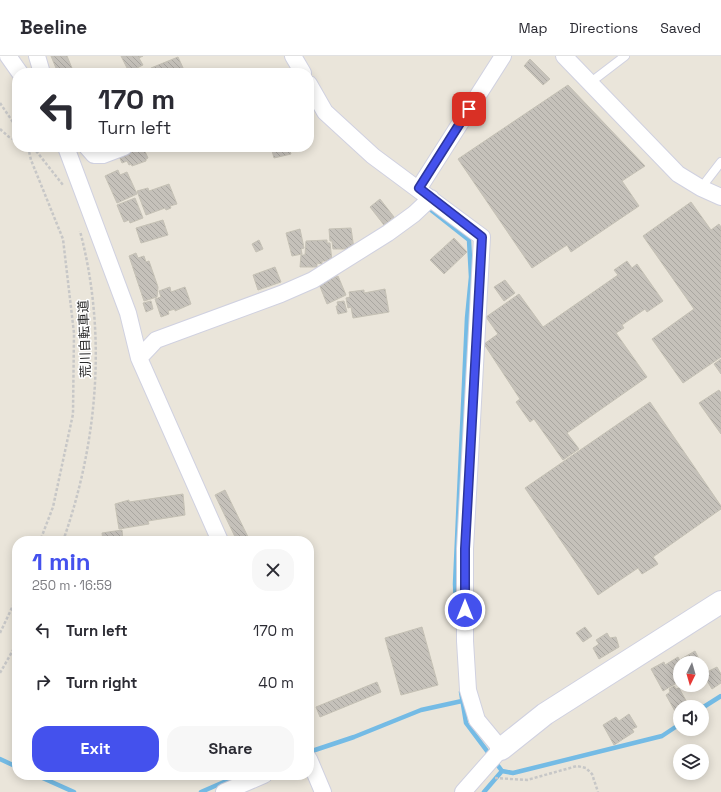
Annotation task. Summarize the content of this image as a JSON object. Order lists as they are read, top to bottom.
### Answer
{
  "streets": {
    "path": ["荒川自転車道"]
  },
  "north": "bottom",
  "page": {
    "header": "Beeline",
    "nav": ["Map", "Directions", "Saved"],
    "turn": ["170 m", "Turn left"],
    "heading": ["1 min", "250 m · 16:59"],
    "list": [
      {
        "name": "Turn left",
        "value": "170 m"
      },
      {
        "name": "Turn right",
        "value": "40 m"
      }
    ],
    "buttons": ["Exit", "Share"]
  }
}
